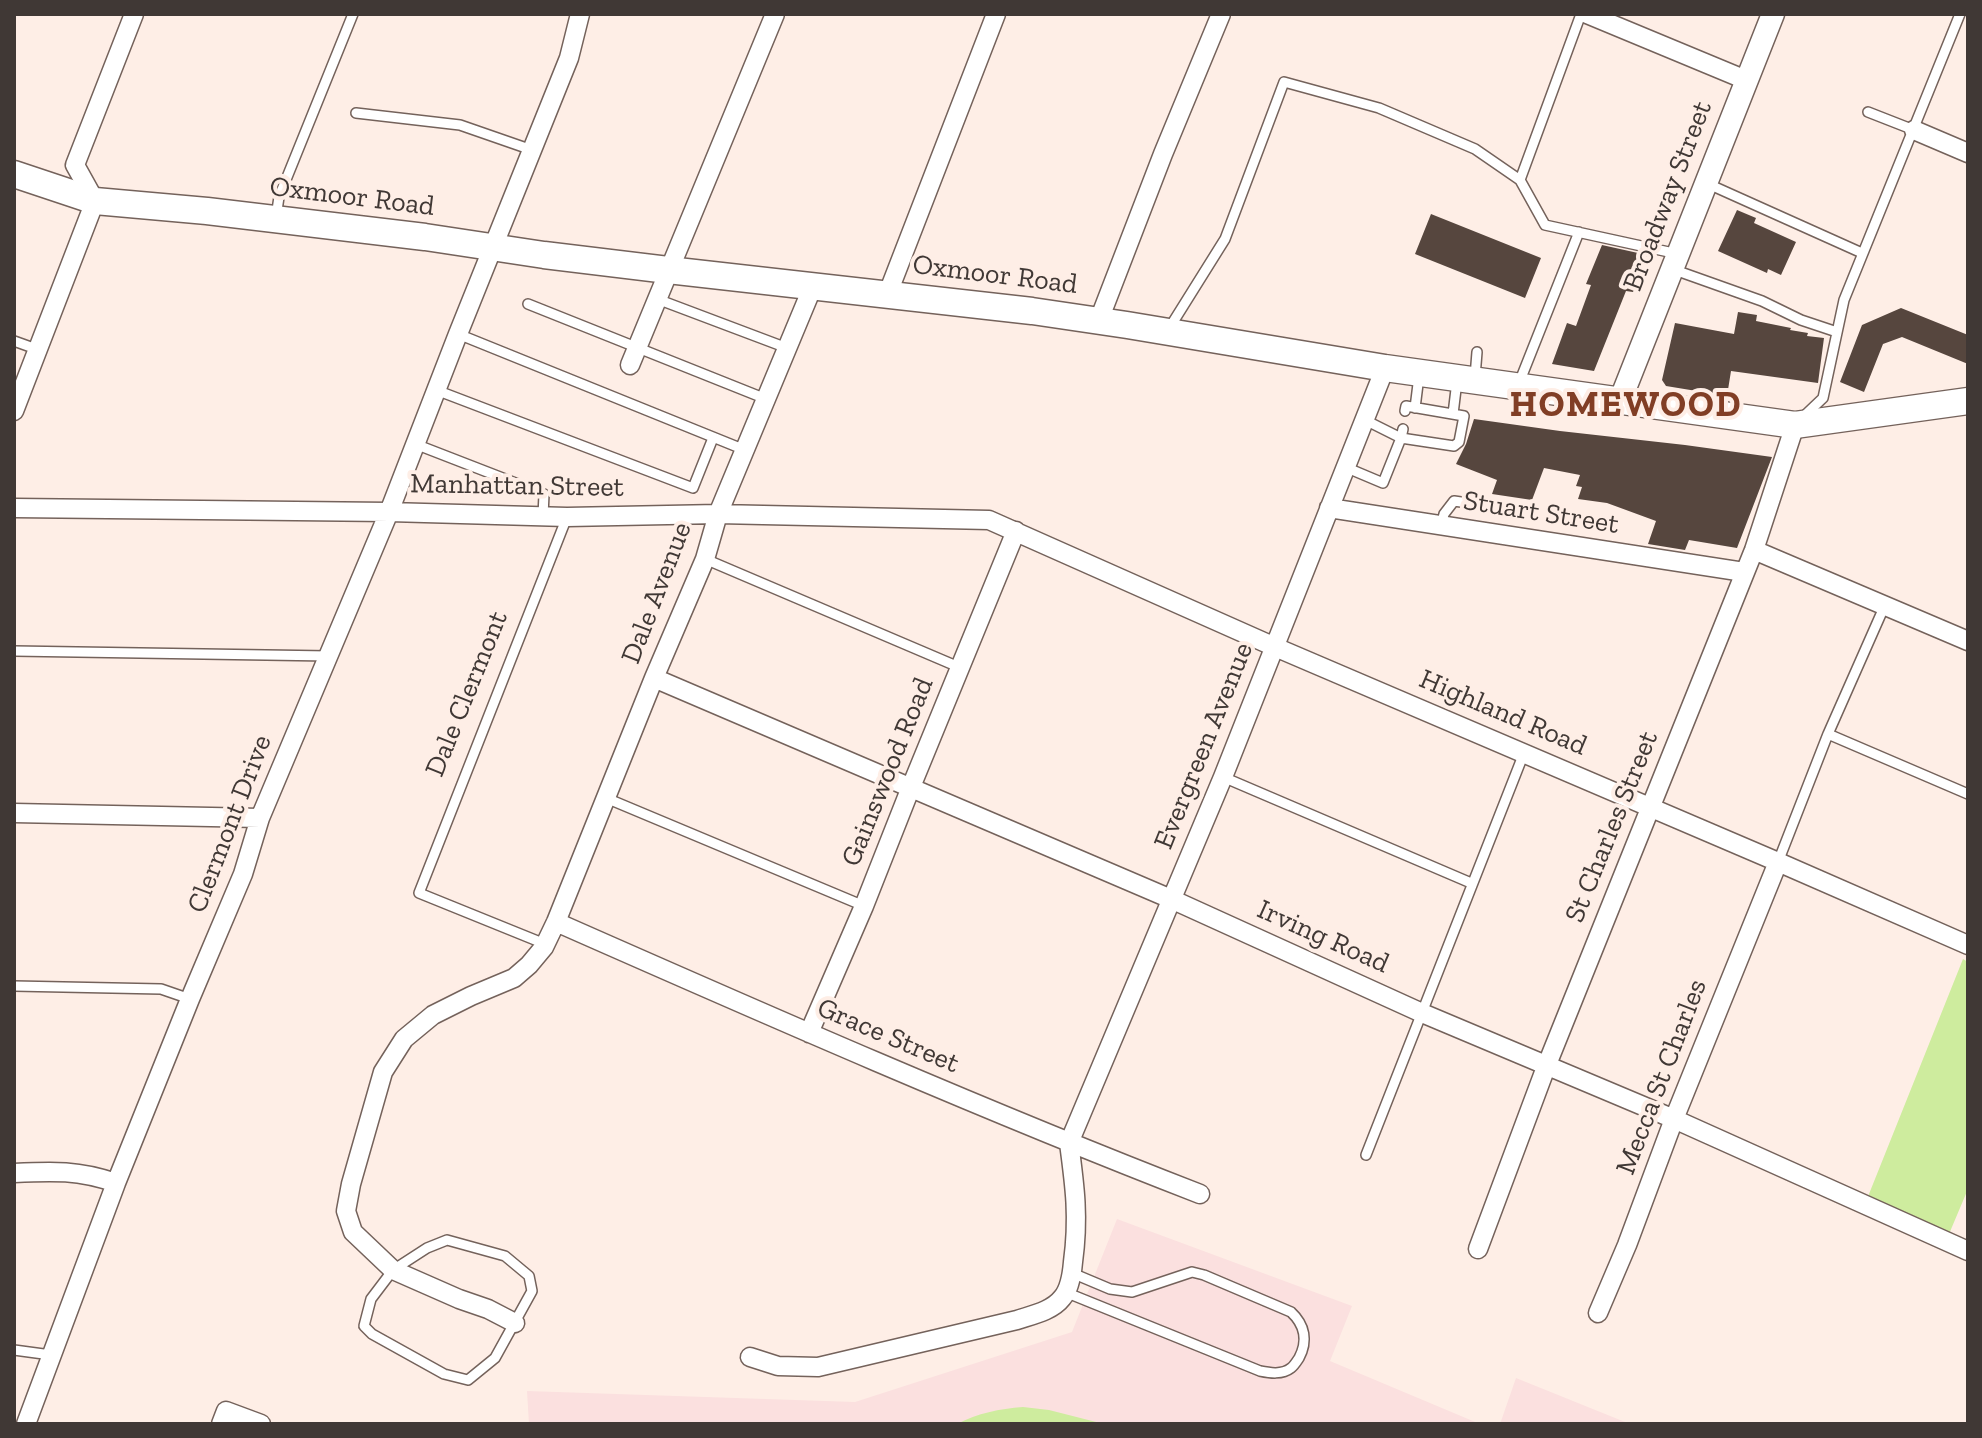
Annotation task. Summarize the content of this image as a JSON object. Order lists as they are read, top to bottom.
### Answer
{
  "streets": {
    "main road": ["Oxmoor Road"],
    "street": [
      "Broadway Street",
      "Manhattan Street",
      "Stuart Street",
      "Dale Avenue",
      "Highland Road",
      "Evergreen Avenue",
      "Gainswood Road",
      "Clermont Drive",
      "St Charles Street",
      "Irving Road",
      "Grace Street",
      "Mecca St Charles"
    ],
    "lane": ["Dale Clermont"]
  },
  "crossings": [
    ["Broadway Street", "Oxmoor Road"],
    ["Oxmoor Road", "Dale Avenue"],
    ["Oxmoor Road", "Evergreen Avenue"],
    ["Oxmoor Road", "Clermont Drive"],
    ["Oxmoor Road", "St Charles Street"],
    ["Manhattan Street", "Dale Avenue"],
    ["Manhattan Street", "Dale Clermont"],
    ["Manhattan Street", "Highland Road"],
    ["Manhattan Street", "Gainswood Road"],
    ["Manhattan Street", "Clermont Drive"],
    ["Stuart Street", "Evergreen Avenue"],
    ["Stuart Street", "St Charles Street"],
    ["Dale Avenue", "Dale Clermont"],
    ["Dale Avenue", "Irving Road"],
    ["Dale Avenue", "Grace Street"],
    ["Highland Road", "Evergreen Avenue"],
    ["Highland Road", "Gainswood Road"],
    ["Highland Road", "St Charles Street"],
    ["Highland Road", "Mecca St Charles"],
    ["Evergreen Avenue", "Irving Road"],
    ["Evergreen Avenue", "Grace Street"],
    ["Gainswood Road", "Irving Road"],
    ["Gainswood Road", "Grace Street"],
    ["St Charles Street", "Irving Road"],
    ["Irving Road", "Mecca St Charles"]
  ],
  "districts": ["HOMEWOOD"]
}
